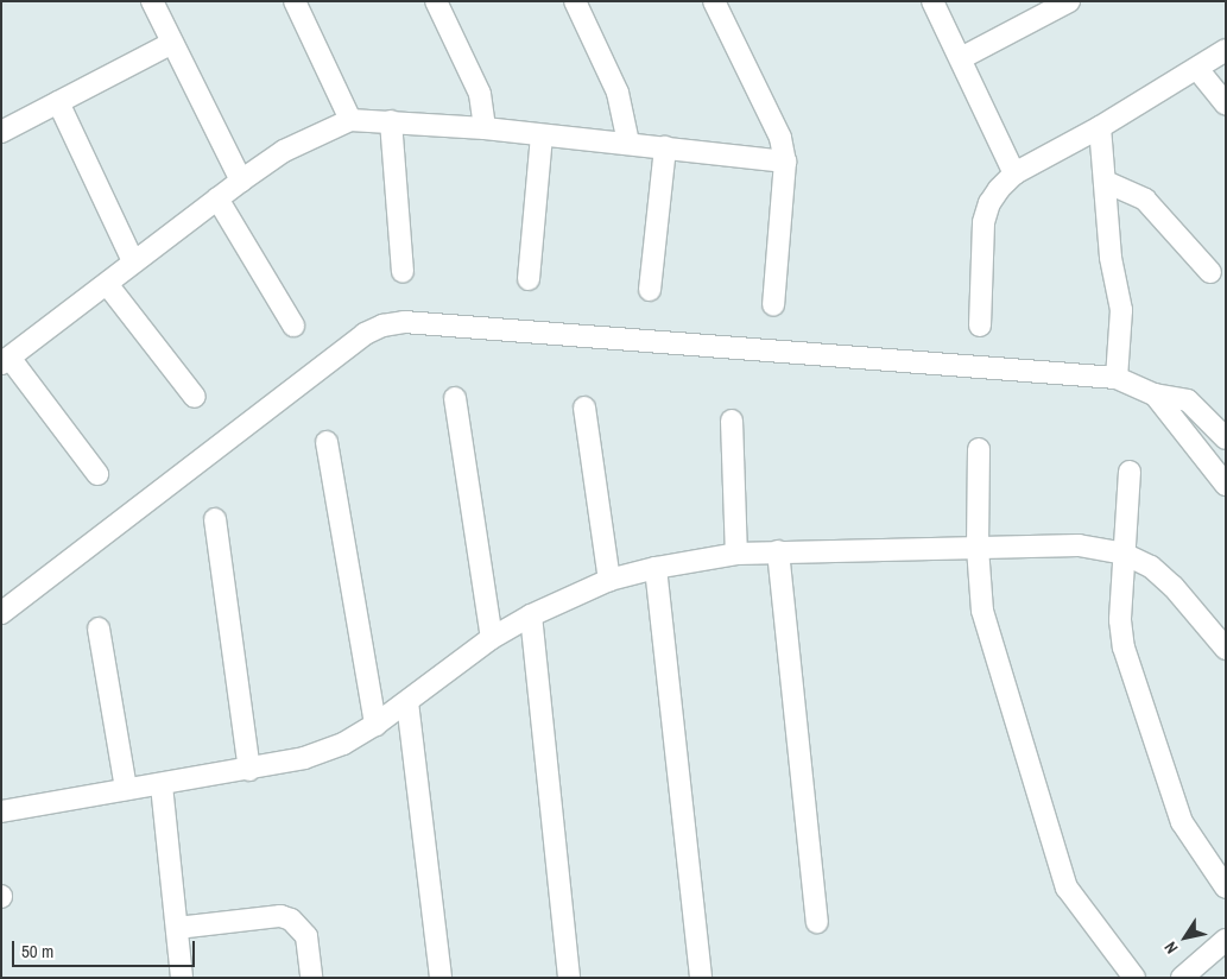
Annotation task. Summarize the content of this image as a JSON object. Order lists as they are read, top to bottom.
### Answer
{
  "scale_bar": "50 m",
  "north": "bottom left"
}
